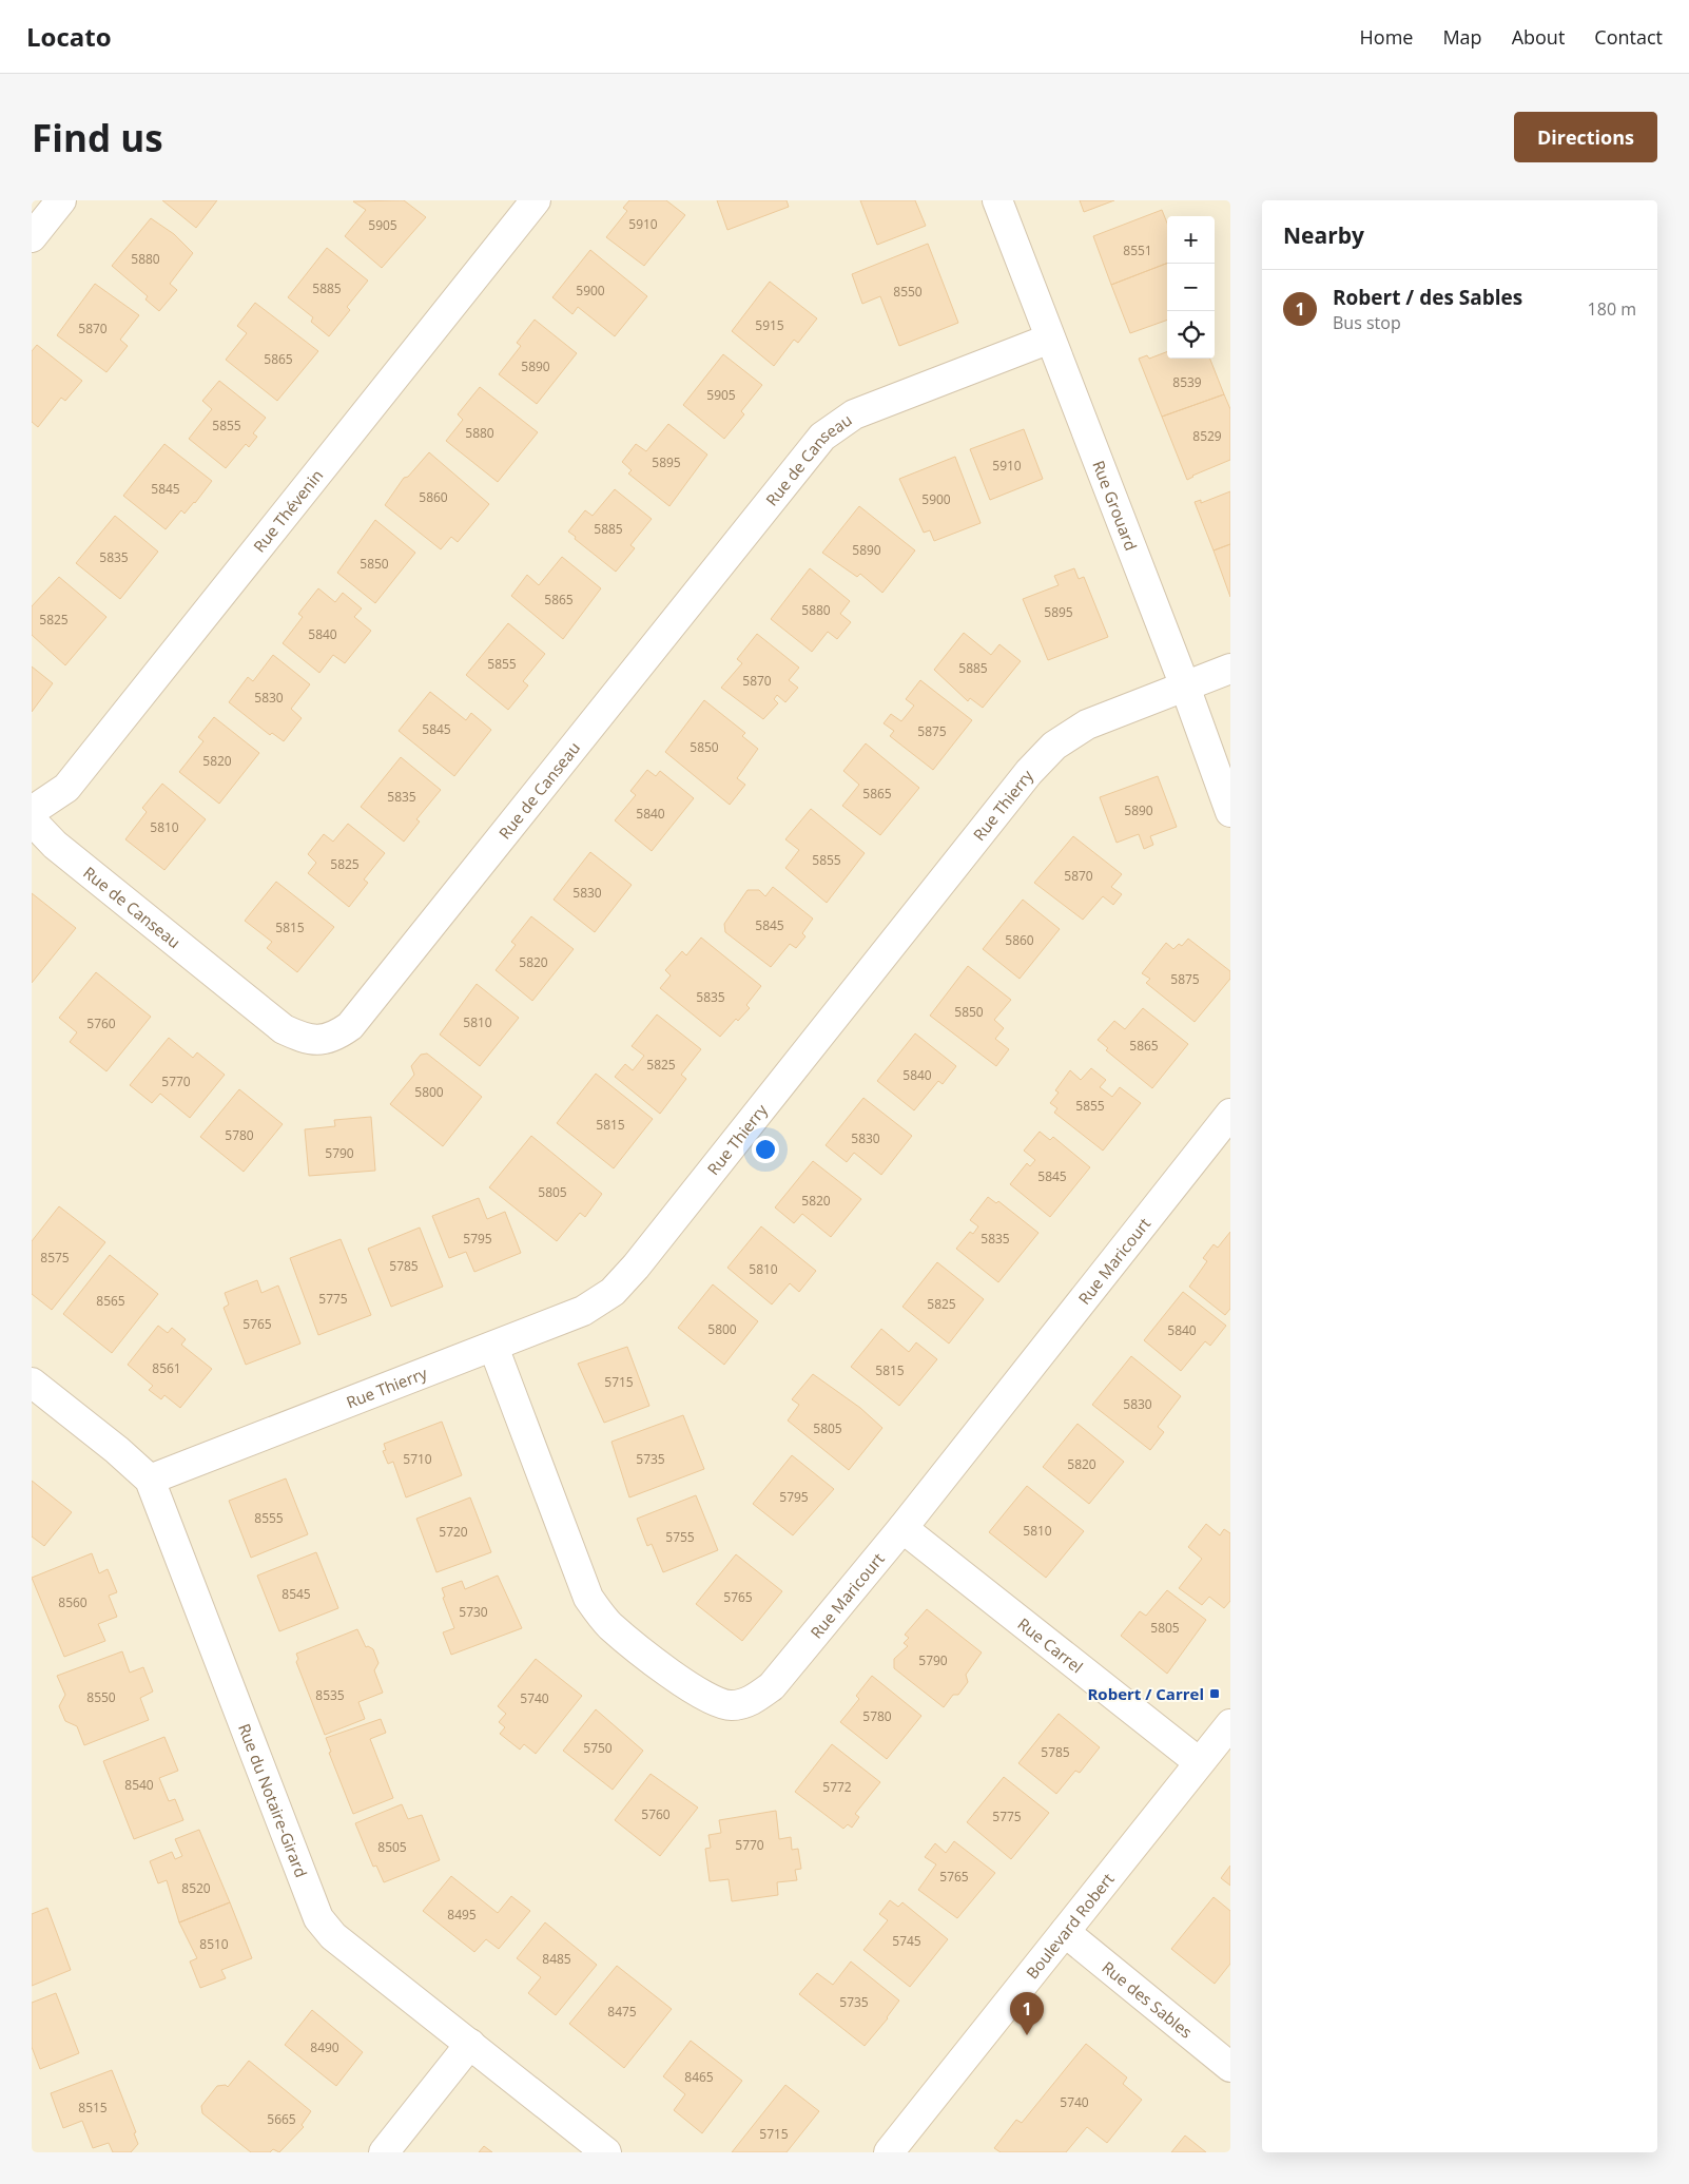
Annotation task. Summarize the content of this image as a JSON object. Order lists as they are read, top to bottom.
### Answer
{
  "streets": {
    "street": [
      "Rue de Canseau",
      "Rue Grouard",
      "Rue Thévenin",
      "Rue Thierry",
      "Rue Maricourt",
      "Rue Carrel",
      "Rue du Notaire-Girard",
      "Boulevard Robert",
      "Rue des Sables"
    ]
  },
  "crossings": [
    ["Rue de Canseau", "Rue Grouard"],
    ["Rue Grouard", "Rue Thierry"],
    ["Rue Thierry", "Rue Maricourt"],
    ["Rue Thierry", "Rue du Notaire-Girard"],
    ["Rue Maricourt", "Rue Carrel"],
    ["Rue Carrel", "Boulevard Robert"],
    ["Boulevard Robert", "Rue des Sables"]
  ],
  "places": {
    "transit": ["Robert / Carrel"]
  },
  "house_numbers": [
    "5910",
    "5905",
    "8551",
    "5880",
    "5885",
    "5900",
    "8550",
    "5915",
    "5870",
    "5865",
    "5890",
    "8539",
    "5905",
    "5855",
    "5880",
    "8529",
    "5895",
    "5910",
    "5845",
    "5860",
    "5900",
    "5885",
    "5890",
    "5835",
    "5850",
    "5865",
    "5880",
    "5895",
    "5825",
    "5840",
    "5855",
    "5885",
    "5870",
    "5830",
    "5845",
    "5875",
    "5850",
    "5820",
    "5865",
    "5835",
    "5890",
    "5840",
    "5810",
    "5855",
    "5825",
    "5870",
    "5830",
    "5845",
    "5815",
    "5860",
    "5820",
    "5875",
    "5835",
    "5850",
    "5810",
    "5760",
    "5865",
    "5825",
    "5840",
    "5770",
    "5800",
    "5855",
    "5815",
    "5780",
    "5830",
    "5790",
    "5845",
    "5805",
    "5820",
    "5795",
    "5835",
    "8575",
    "5785",
    "5810",
    "5775",
    "8565",
    "5825",
    "5765",
    "5800",
    "5840",
    "8561",
    "5815",
    "5715",
    "5830",
    "5805",
    "5710",
    "5735",
    "5820",
    "5795",
    "8555",
    "5810",
    "5720",
    "5755",
    "8545",
    "5765",
    "8560",
    "5730",
    "5805",
    "5790",
    "8535",
    "8550",
    "5740",
    "5780",
    "5750",
    "5785",
    "8540",
    "5772",
    "5760",
    "5775",
    "5770",
    "8505",
    "5765",
    "8520",
    "8495",
    "5745",
    "8510",
    "8485",
    "5735",
    "8475",
    "8490",
    "8465",
    "5740",
    "8515",
    "5665",
    "5715"
  ],
  "page": {
    "header": "Locato",
    "nav": [
      "Home",
      "Map",
      "About",
      "Contact"
    ],
    "buttons": "Directions",
    "title": "Find us",
    "heading": "Nearby",
    "map_buttons": ["+", "−"],
    "list": [
      {
        "mark": "1",
        "name": "Robert / des Sables",
        "note": "Bus stop",
        "value": "180 m"
      }
    ],
    "pins": "1"
  }
}
